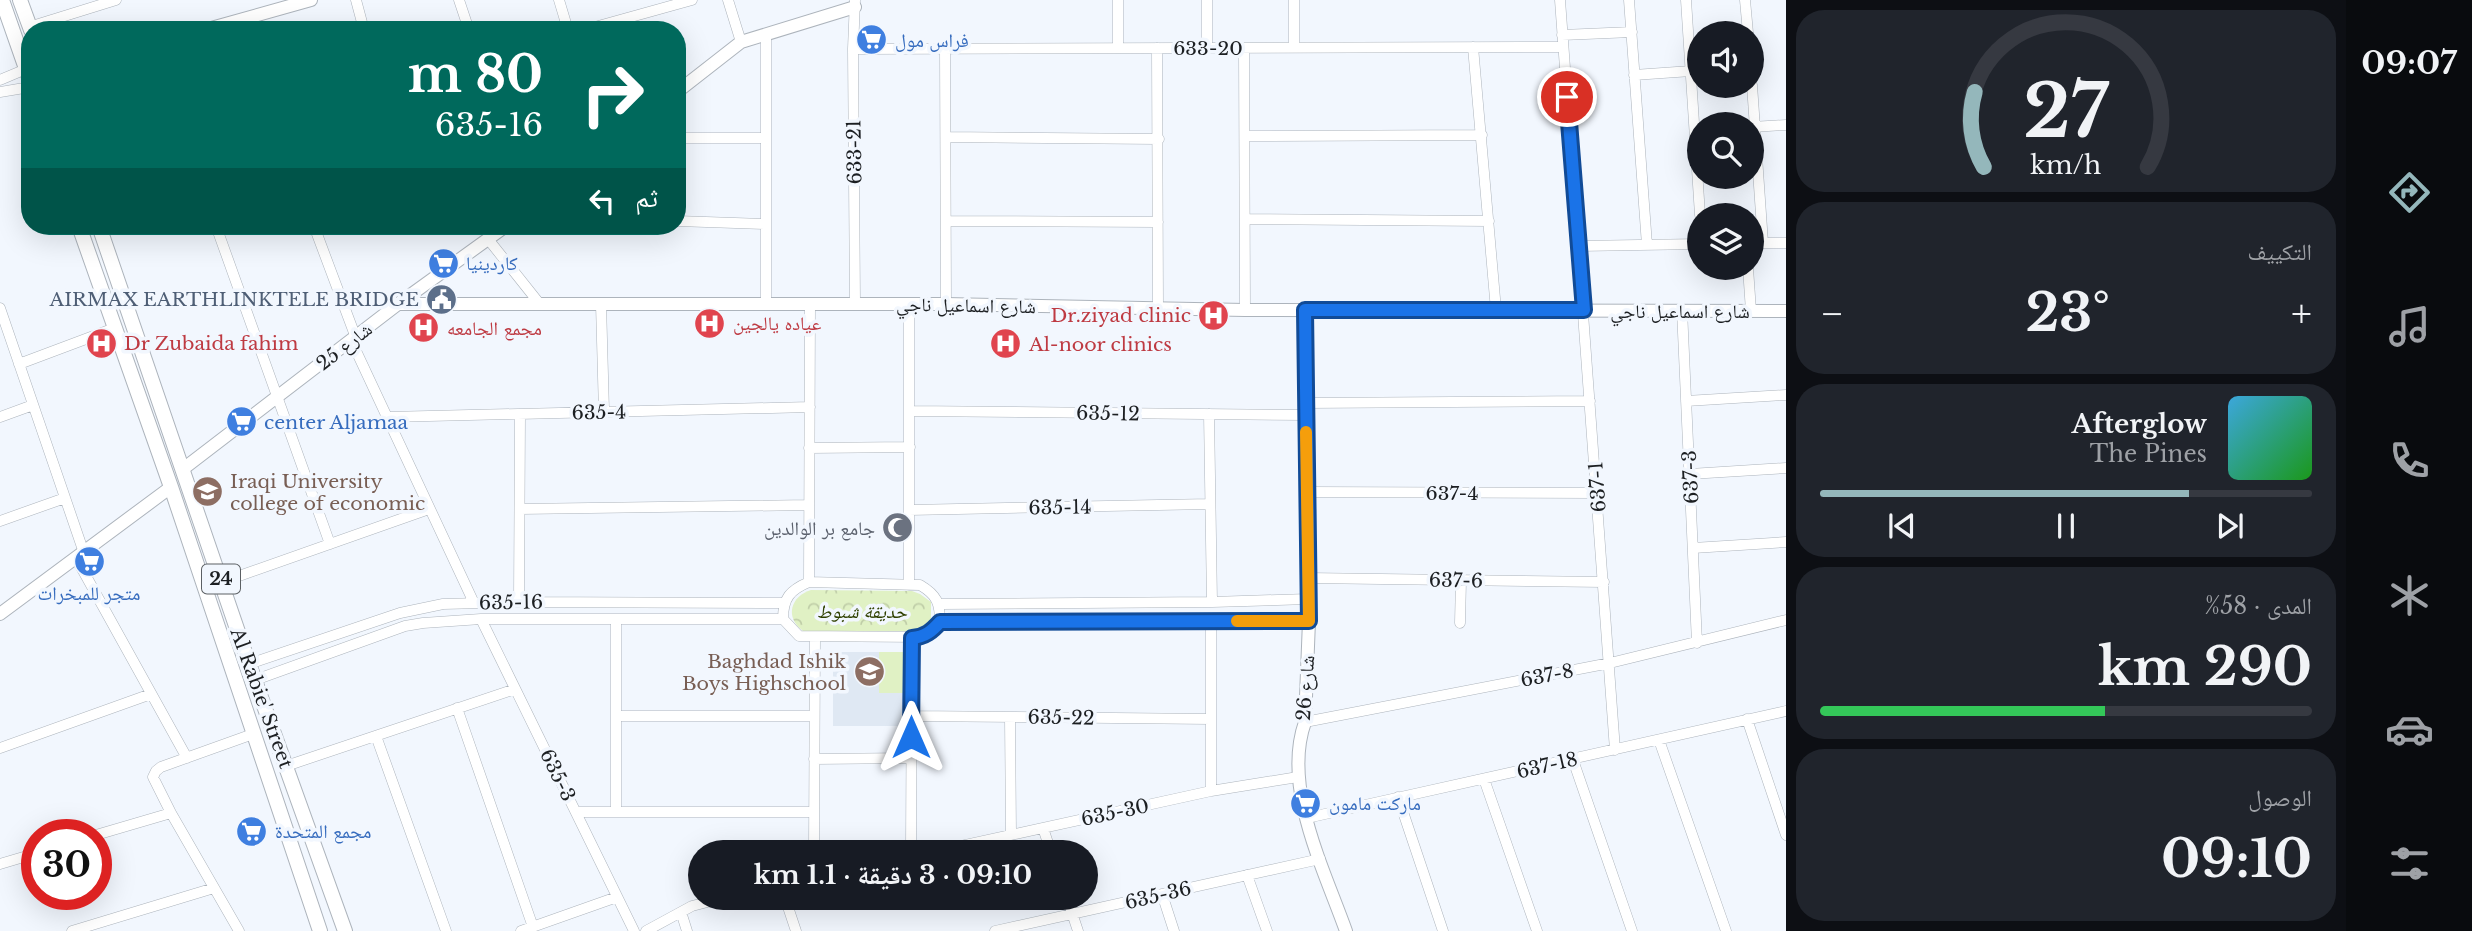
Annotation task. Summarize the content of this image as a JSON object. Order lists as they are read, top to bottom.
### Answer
{
  "streets": {
    "main road": ["24", "Al Rabie' Street"],
    "street": [
      "633-20",
      "633-21",
      "شارع اسماعيل ناجي",
      "شارع 25",
      "635-4",
      "635-12",
      "637-3",
      "637-1",
      "637-4",
      "635-14",
      "637-6",
      "635-16",
      "637-8",
      "شارع 26",
      "635-22",
      "637-18",
      "635-3",
      "635-30",
      "635-36"
    ]
  },
  "crossings": [
    ["633-20", "633-21"],
    ["633-20", "637-1"],
    ["633-21", "شارع اسماعيل ناجي"],
    ["شارع اسماعيل ناجي", "شارع 25"],
    ["شارع اسماعيل ناجي", "637-3"],
    ["شارع اسماعيل ناجي", "637-1"],
    ["شارع اسماعيل ناجي", "شارع 26"],
    ["شارع 25", "Al Rabie' Street"],
    ["635-12", "637-1"],
    ["635-12", "شارع 26"],
    ["637-3", "637-8"],
    ["637-1", "637-4"],
    ["637-1", "637-6"],
    ["637-1", "637-8"],
    ["637-1", "637-18"],
    ["637-4", "شارع 26"],
    ["637-6", "شارع 26"],
    ["635-16", "Al Rabie' Street"],
    ["635-16", "635-3"],
    ["637-8", "شارع 26"],
    ["شارع 26", "637-18"],
    ["شارع 26", "635-30"],
    ["شارع 26", "635-36"]
  ],
  "parks": ["حديقة شبوط"],
  "places": {
    "supermarket": [
      "فراس مول",
      "كاردينيا",
      "center Aljamaa",
      "متجر للمبخرات",
      "ماركت مامون",
      "مجمع المتحدة"
    ],
    "public building": ["AIRMAX EARTHLINKTELE BRIDGE"],
    "hospital": [
      "Dr.ziyad clinic",
      "عياده يالجين",
      "مجمع الجامعه",
      "Dr Zubaida fahim",
      "Al-noor clinics"
    ],
    "school or university": ["Iraqi University college of economic", "Baghdad Ishik Boys Highschool"],
    "mosque": ["جامع بر الوالدين"]
  },
  "page": {
    "tabs": "09:07",
    "turn": ["80 m", "635-16"],
    "then": "ثم",
    "tile": [
      "التكييف",
      ["المدى · 58%", "290 km"],
      ["الوصول", "09:10"]
    ],
    "heat": ["−", "23°", "+"],
    "song": ["Afterglow", "The Pines"],
    "limit": "30",
    "trip": "09:10 · 3 دقيقة · 1.1 km",
    "gauge": ["27", "km/h"]
  }
}
